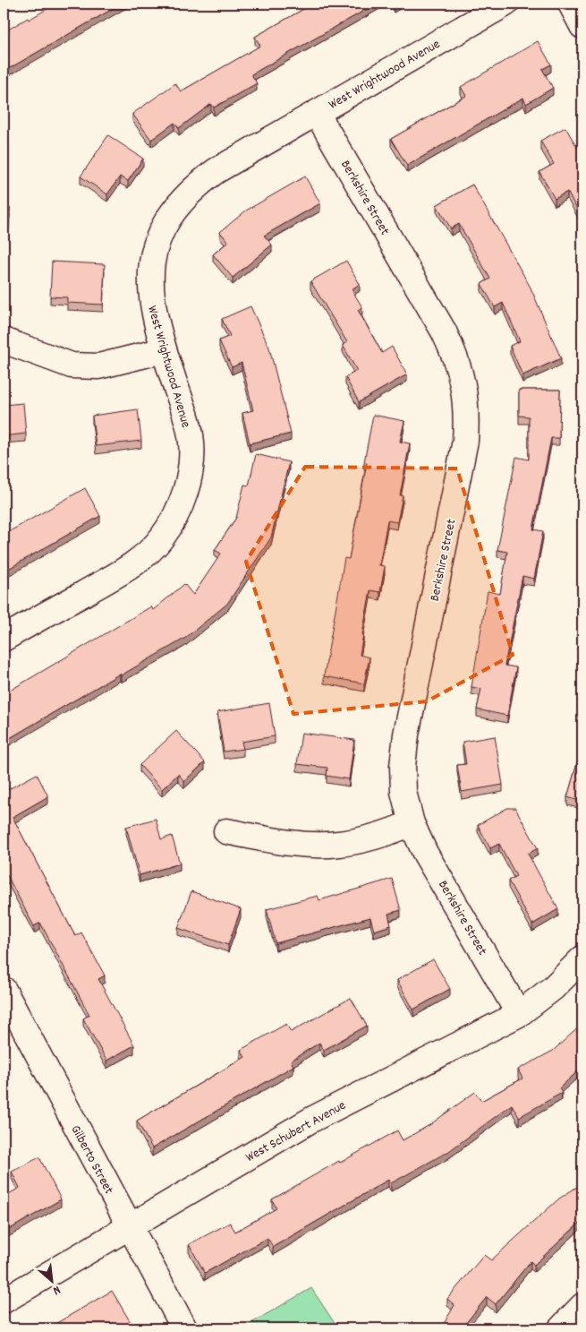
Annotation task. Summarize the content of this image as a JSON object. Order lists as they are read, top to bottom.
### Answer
{
  "streets": {
    "street": [
      "West Wrightwood Avenue",
      "Berkshire Street",
      "West Schubert Avenue",
      "Gilberto Street"
    ]
  },
  "crossings": [
    ["West Wrightwood Avenue", "Berkshire Street"],
    ["Berkshire Street", "West Schubert Avenue"],
    ["West Schubert Avenue", "Gilberto Street"]
  ],
  "north": "bottom right"
}
